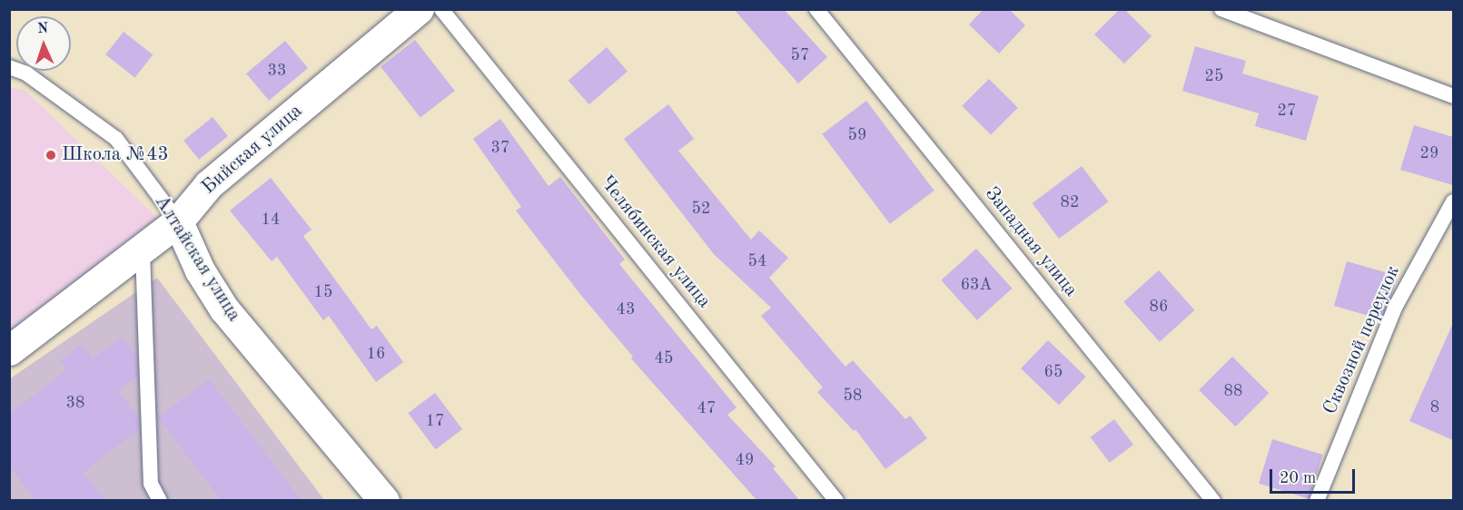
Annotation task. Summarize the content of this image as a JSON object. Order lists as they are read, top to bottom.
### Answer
{
  "streets": {
    "street": ["Бийская улица", "Алтайская улица"],
    "lane": ["Челябинская улица", "Западная улица", "Сквозной переулок"]
  },
  "crossings": [
    ["Бийская улица", "Алтайская улица"]
  ],
  "places": ["Школа №43"],
  "house_numbers": [
    "57",
    "33",
    "25",
    "27",
    "59",
    "37",
    "29",
    "82",
    "52",
    "14",
    "54",
    "63А",
    "15",
    "86",
    "43",
    "16",
    "45",
    "65",
    "88",
    "58",
    "38",
    "8",
    "47",
    "17",
    "49"
  ],
  "scale_bar": "20 m",
  "north": "top"
}
